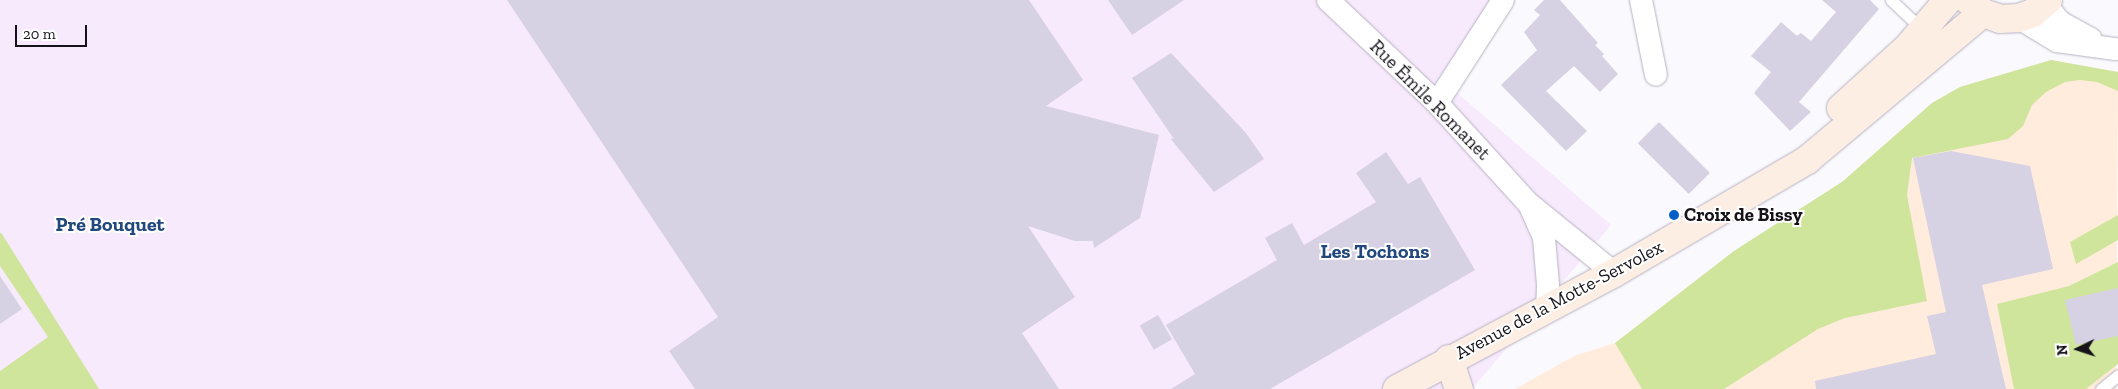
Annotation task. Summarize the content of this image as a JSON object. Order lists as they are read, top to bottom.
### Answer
{
  "streets": {
    "main road": ["Avenue de la Motte-Servolex"],
    "street": ["Rue Émile Romanet"]
  },
  "crossings": [
    ["Rue Émile Romanet", "Avenue de la Motte-Servolex"]
  ],
  "districts": ["Pré Bouquet", "Les Tochons"],
  "places": ["Croix de Bissy"],
  "scale_bar": "20 m",
  "north": "left"
}
